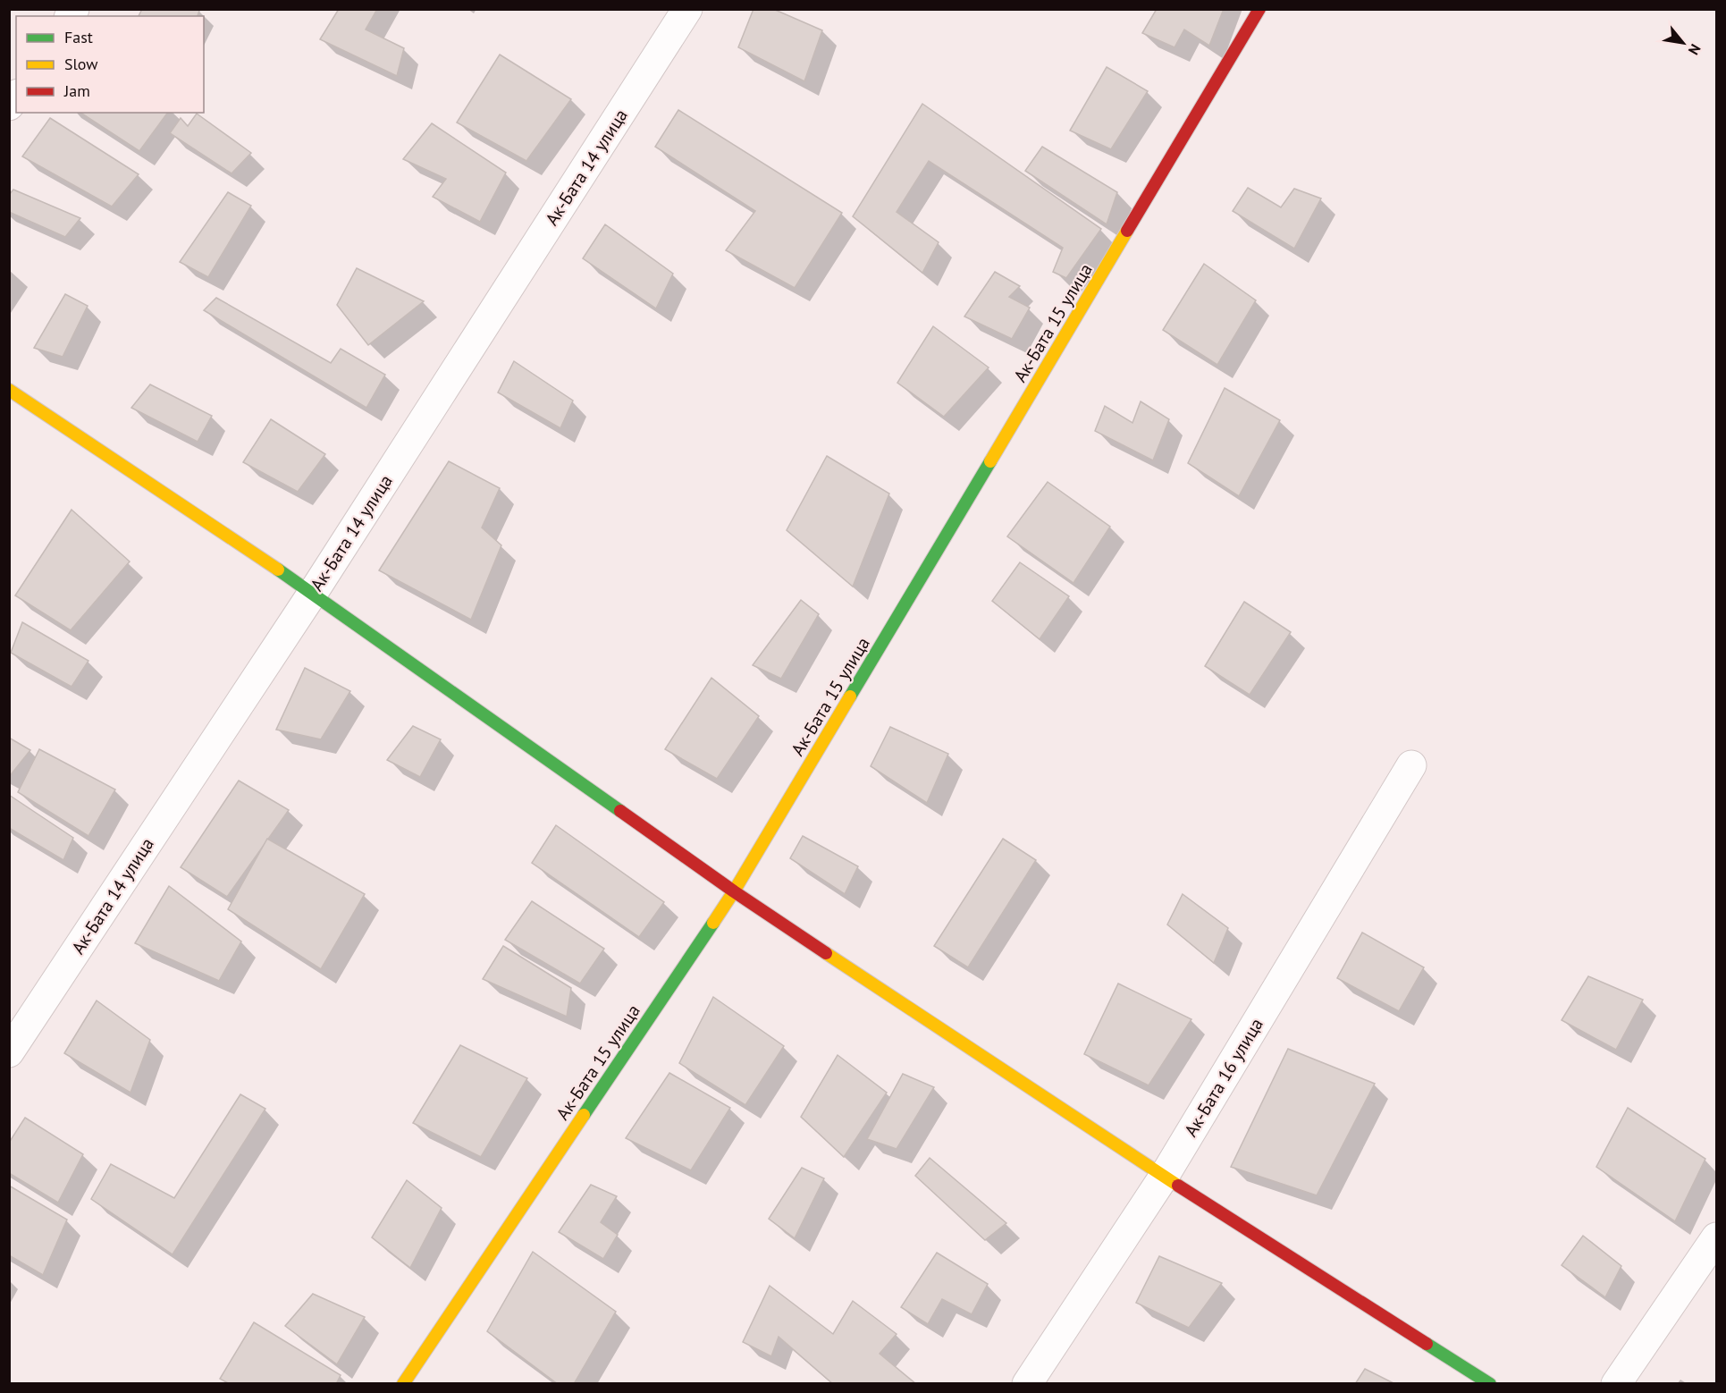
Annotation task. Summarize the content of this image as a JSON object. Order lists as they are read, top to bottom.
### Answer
{
  "streets": {
    "street": ["Ак-Бата 14 улица", "Ак-Бата 15 улица", "Ак-Бата 16 улица"]
  },
  "legend": ["Fast", "Slow", "Jam"],
  "north": "bottom right"
}
